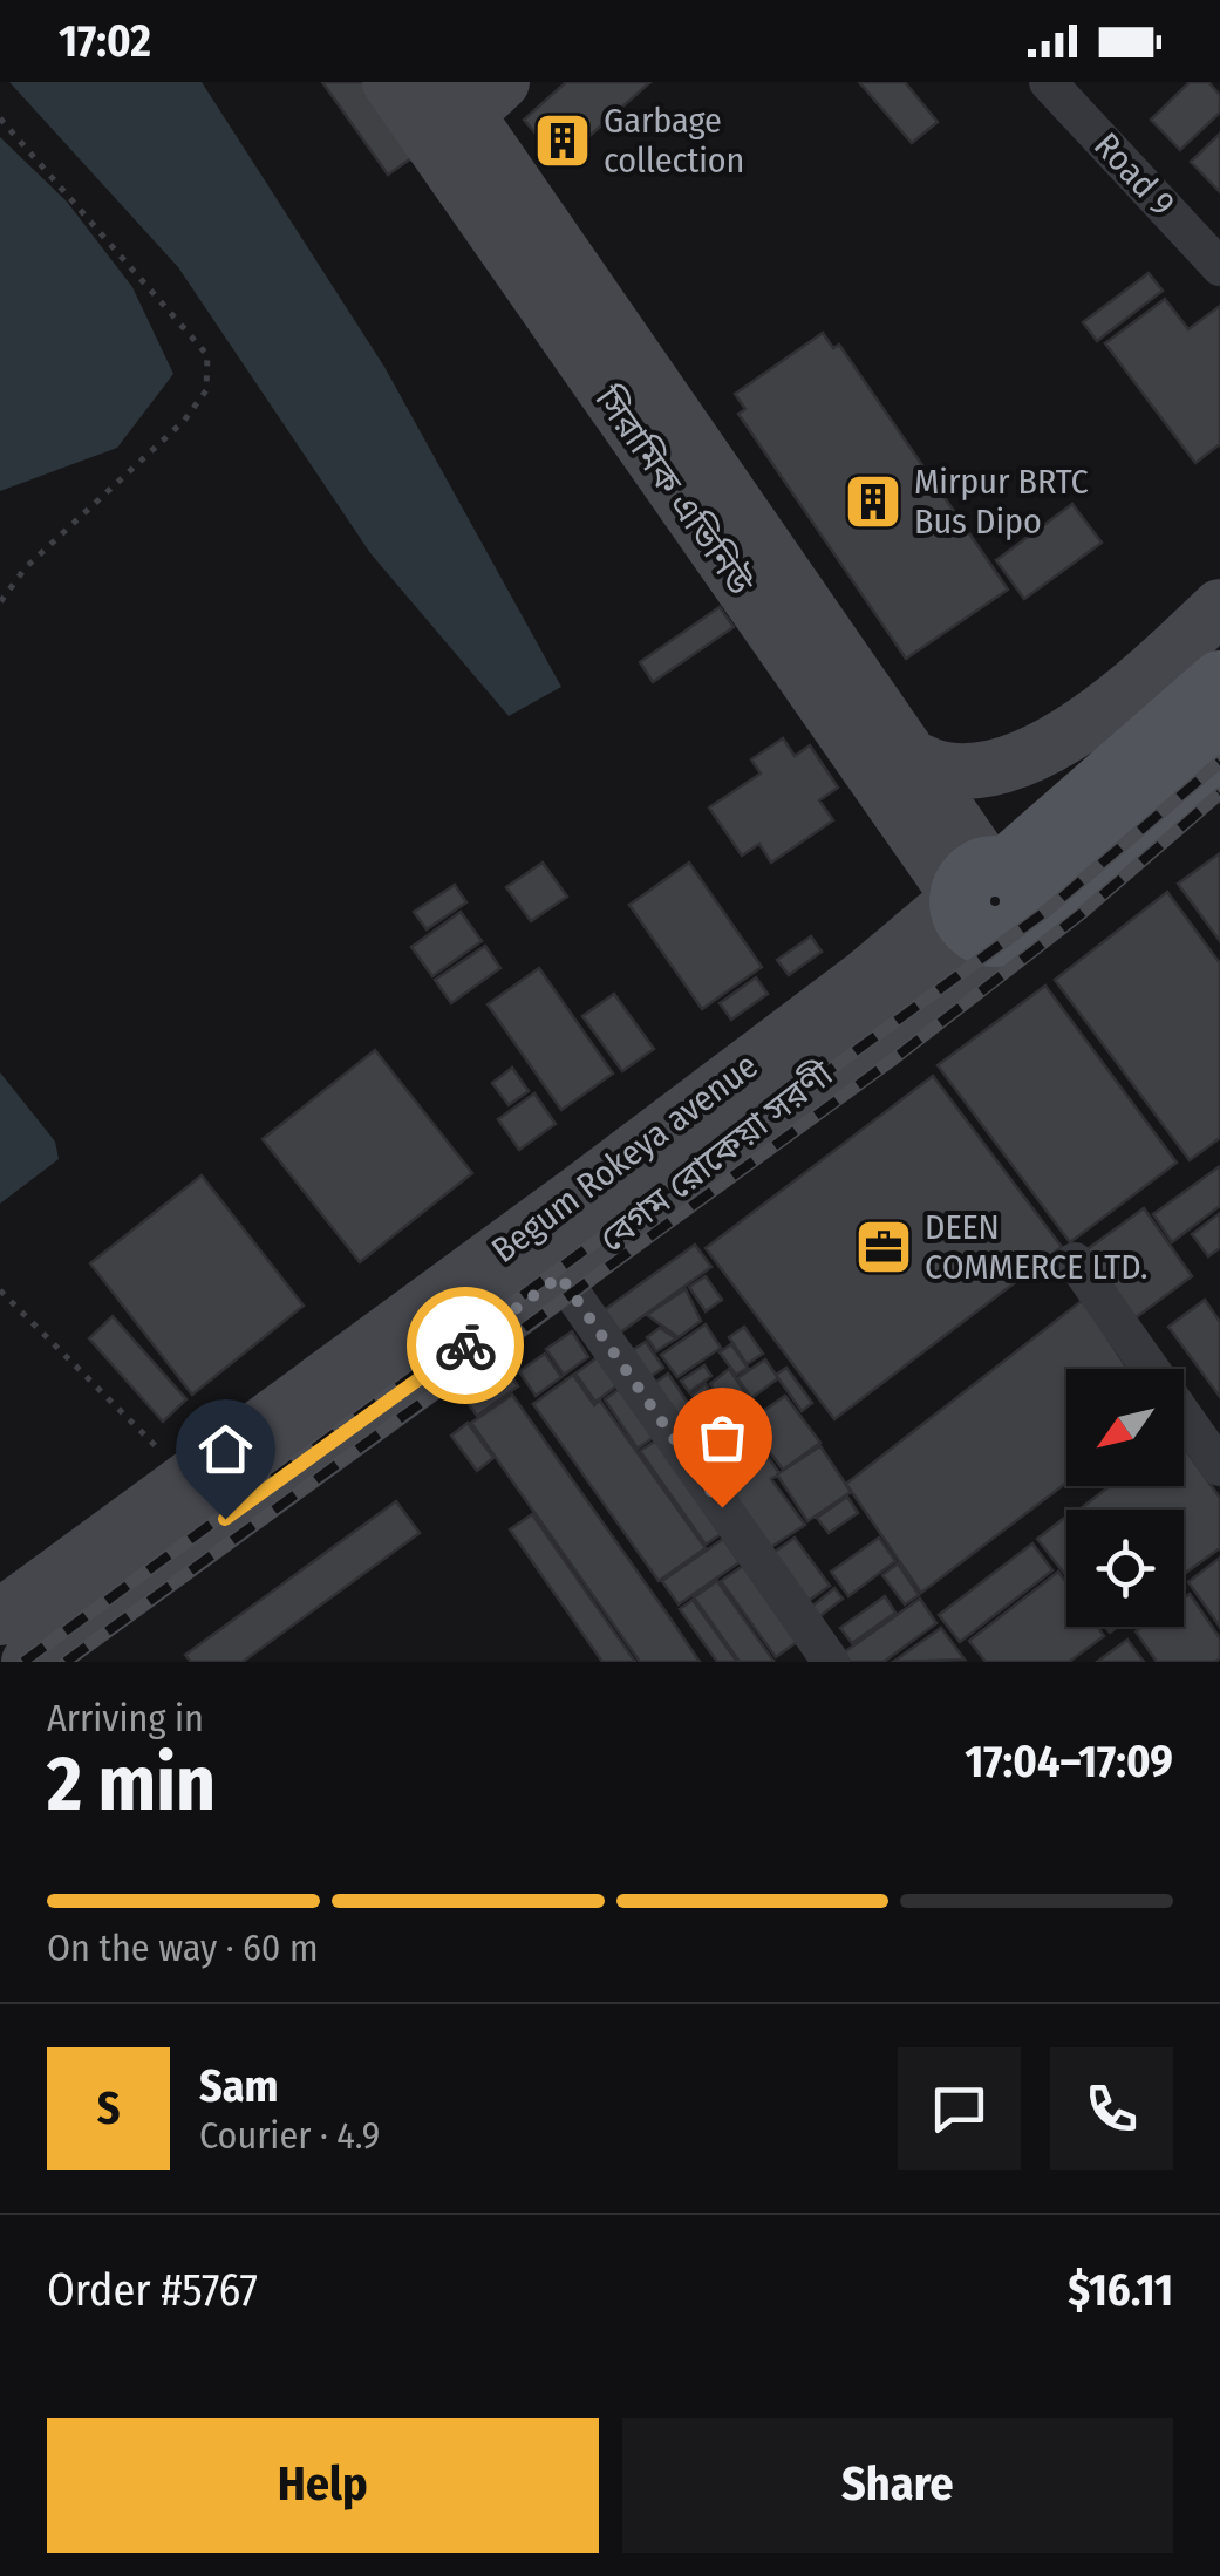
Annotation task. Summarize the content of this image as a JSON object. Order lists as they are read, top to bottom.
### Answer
{
  "streets": {
    "main road": ["সিরামিক এভিনিউ", "বেগম রোকেয়া সরণী", "Begum Rokeya avenue"],
    "street": ["Road 9"]
  },
  "crossings": [
    ["সিরামিক এভিনিউ", "বেগম রোকেয়া সরণী"],
    ["সিরামিক এভিনিউ", "Begum Rokeya avenue"],
    ["বেগম রোকেয়া সরণী", "Begum Rokeya avenue"]
  ],
  "places": {
    "building": ["Garbage collection", "Mirpur BRTC Bus Dipo"],
    "office": ["DEEN COMMERCE LTD."]
  },
  "north": "bottom left",
  "page": {
    "status": "17:02",
    "heading": ["2 min", "Arriving in", "17:04–17:09"],
    "panel": [
      "Sam",
      "Courier · 4.9",
      "Order #5767",
      "$16.11"
    ],
    "bar": "On the way · 60 m",
    "round": "S",
    "buttons": ["Help", "Share"]
  }
}
